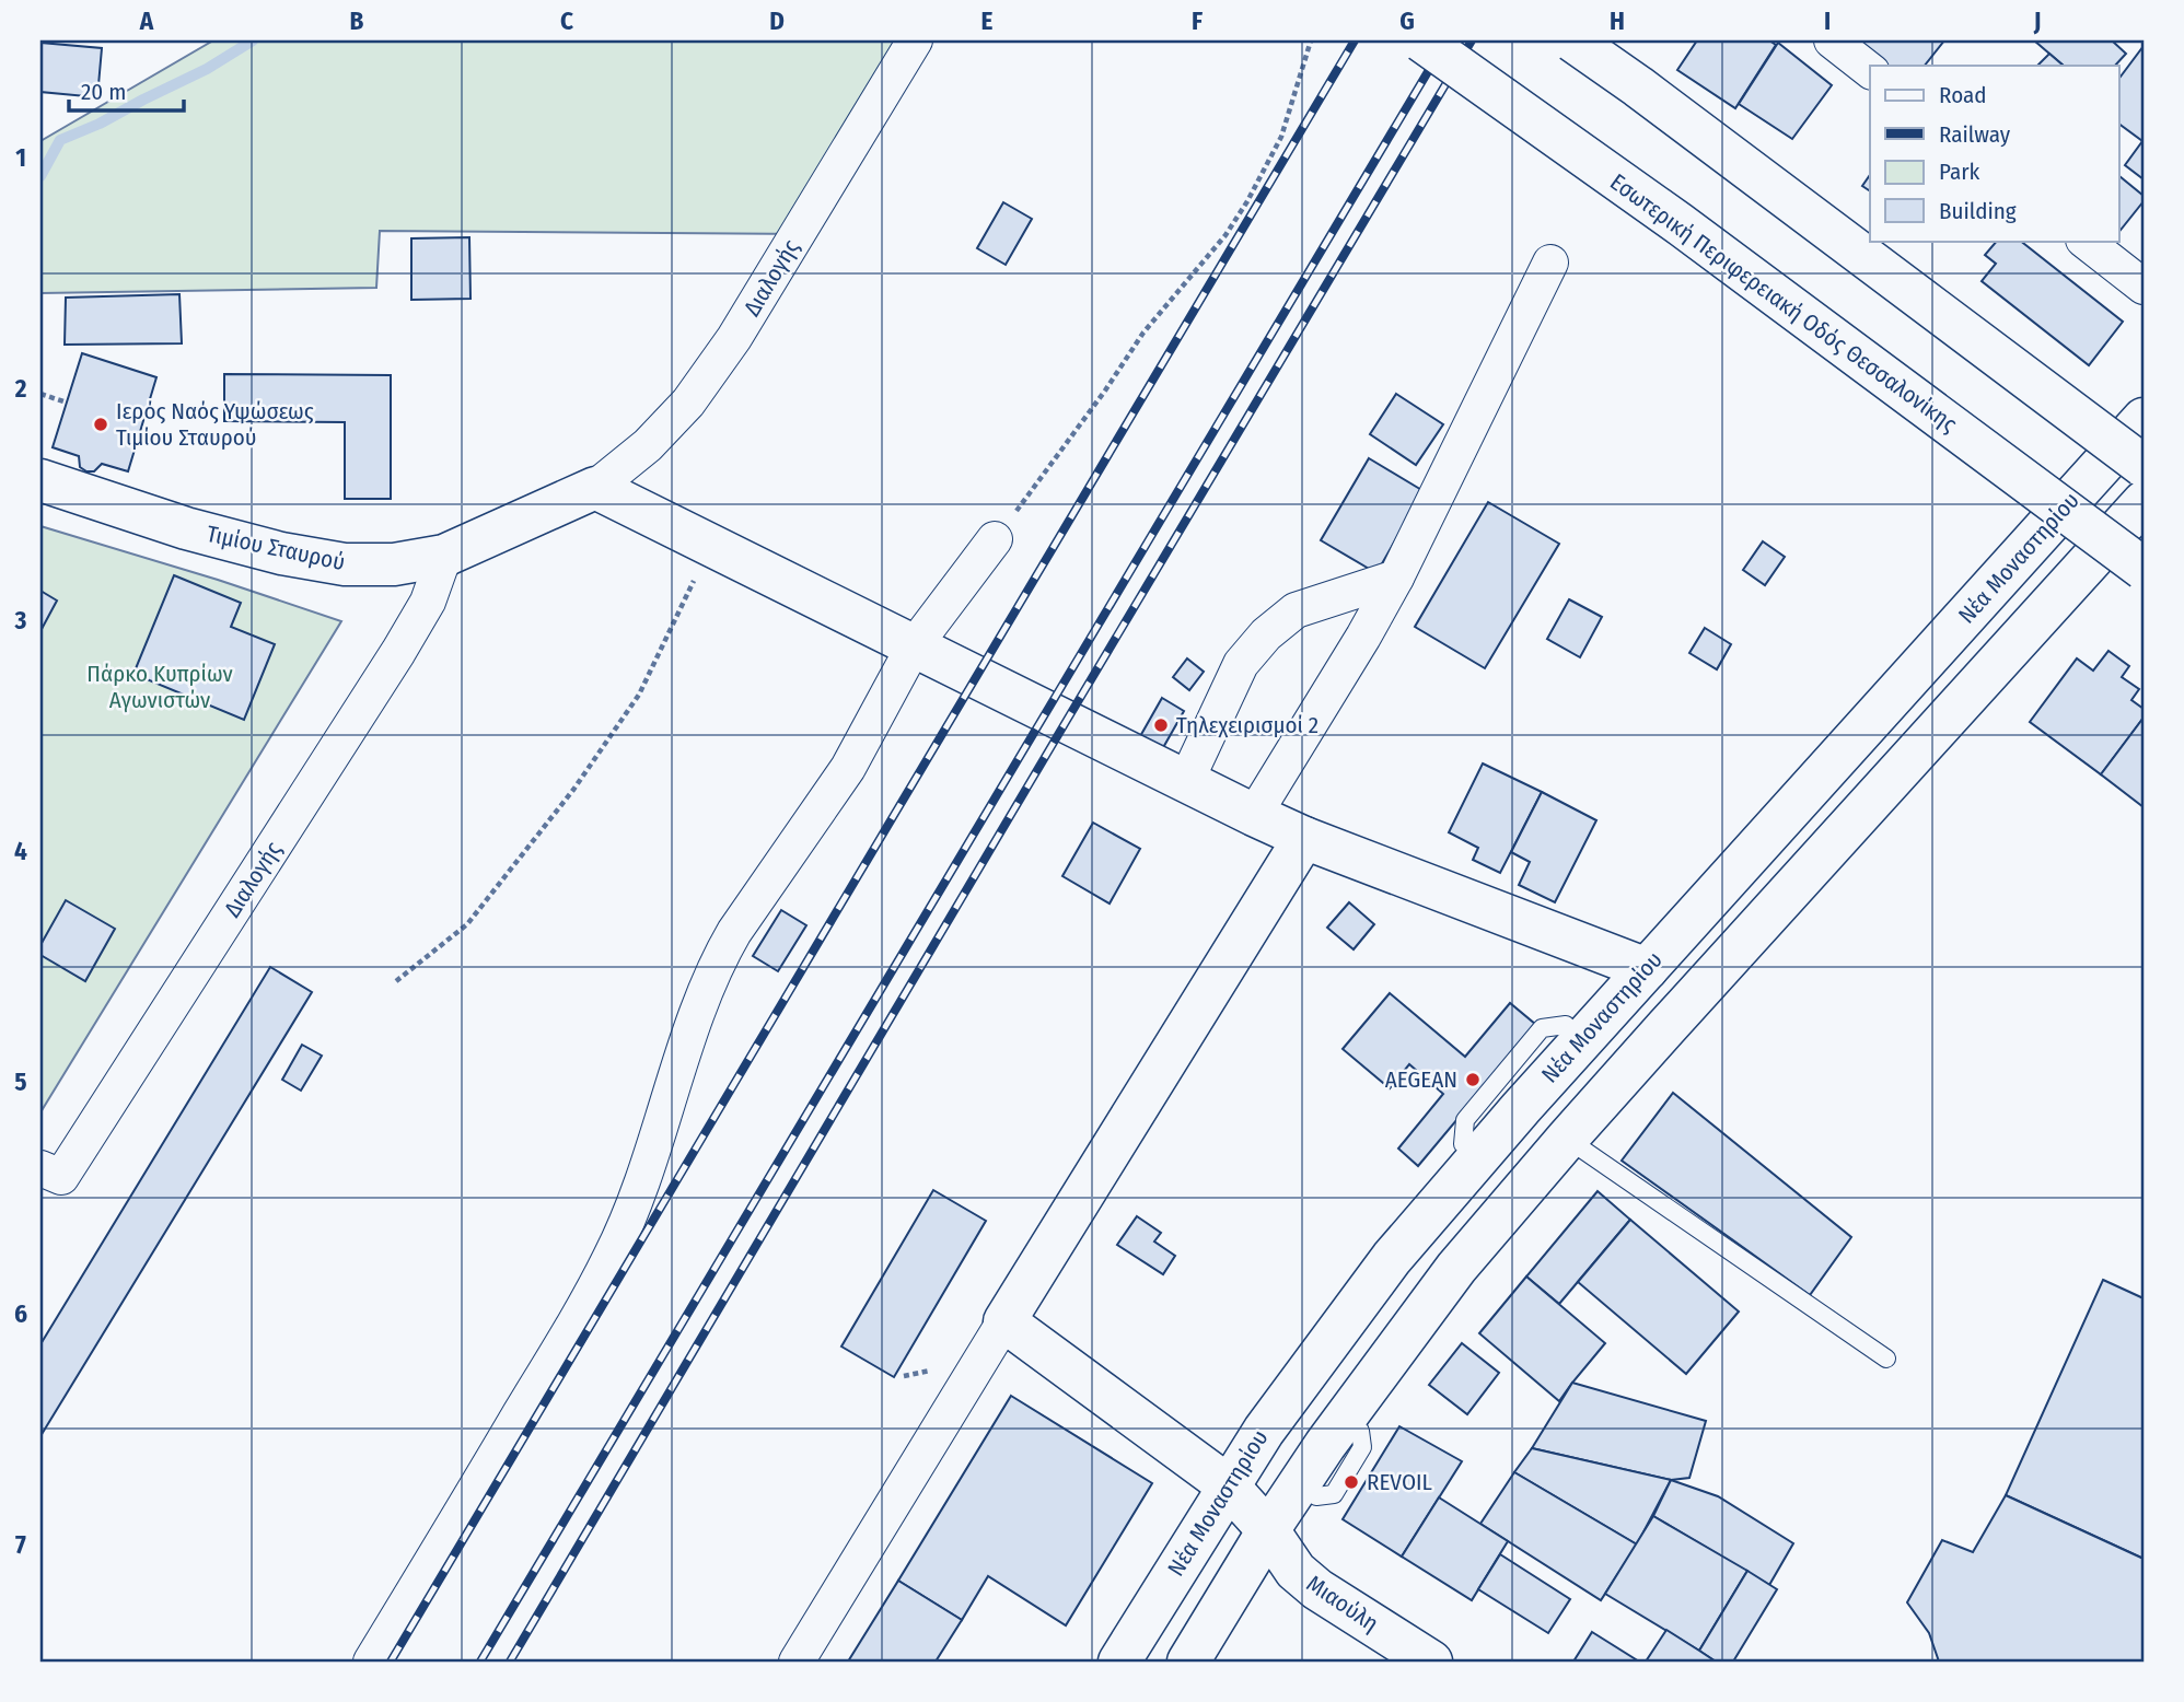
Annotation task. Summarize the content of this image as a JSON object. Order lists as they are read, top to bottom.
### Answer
{
  "streets": {
    "main road": [
      "Εσωτερική Περιφερειακή Οδός Θεσσαλονίκης",
      "Τιμίου Σταυρού",
      "Νέα Μοναστηρίου",
      "Μιαούλη"
    ],
    "street": ["Διαλογής"]
  },
  "crossings": [
    ["Διαλογής", "Τιμίου Σταυρού"],
    ["Νέα Μοναστηρίου", "Μιαούλη"]
  ],
  "parks": ["Πάρκο Κυπρίων Αγωνιστών"],
  "places": [
    "Ιερός Ναός Υψώσεως Τιμίου Σταυρού",
    "Τηλεχειρισμοί 2",
    "AEGEAN",
    "REVOIL"
  ],
  "legend": [
    "Road",
    "Railway",
    "Park",
    "Building"
  ],
  "scale_bar": "20 m",
  "grid": {
    "columns": [
      "A",
      "B",
      "C",
      "D",
      "E",
      "F",
      "G",
      "H",
      "I",
      "J"
    ],
    "rows": [
      "1",
      "2",
      "3",
      "4",
      "5",
      "6",
      "7"
    ]
  }
}
